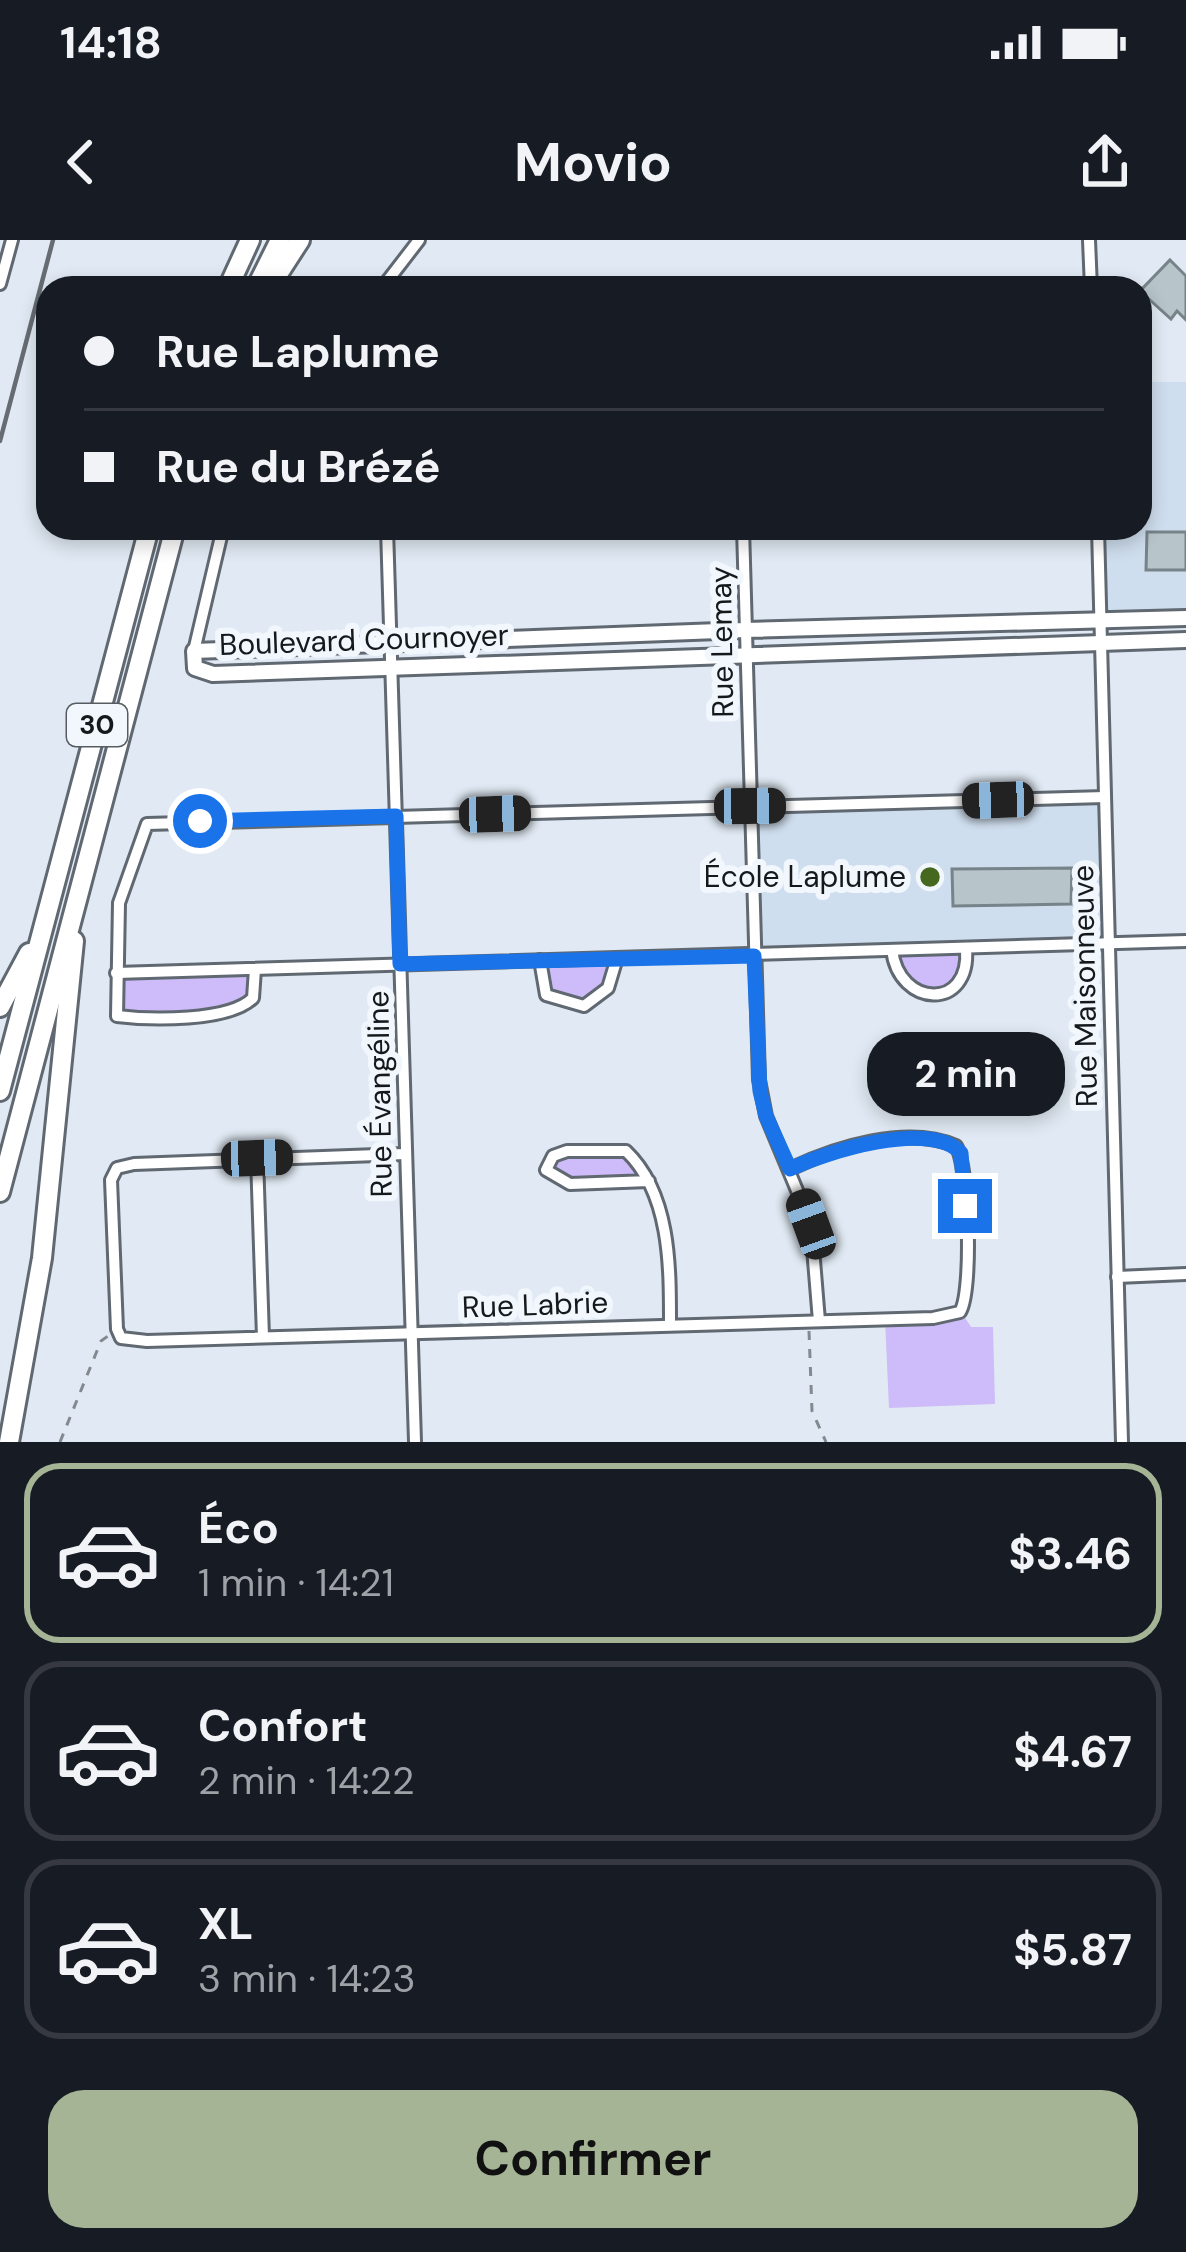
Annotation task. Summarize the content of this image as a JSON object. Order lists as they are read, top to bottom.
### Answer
{
  "streets": {
    "highway": ["30"],
    "street": [
      "Boulevard Cournoyer",
      "Rue Lemay",
      "Rue Maisonneuve",
      "Rue Évangéline",
      "Rue Labrie"
    ]
  },
  "crossings": [
    ["Boulevard Cournoyer", "Rue Lemay"],
    ["Boulevard Cournoyer", "Rue Maisonneuve"],
    ["Boulevard Cournoyer", "Rue Évangéline"],
    ["Rue Lemay", "Rue Labrie"],
    ["Rue Évangéline", "Rue Labrie"]
  ],
  "places": ["École Laplume"],
  "page": {
    "status": "14:18",
    "header": "Movio",
    "banner": ["Rue Laplume", "Rue du Brézé"],
    "bubble": "2 min",
    "list": [
      {
        "name": "Éco",
        "note": "1 min · 14:21",
        "value": "$3.46"
      },
      {
        "name": "Confort",
        "note": "2 min · 14:22",
        "value": "$4.67"
      },
      {
        "name": "XL",
        "note": "3 min · 14:23",
        "value": "$5.87"
      }
    ],
    "buttons": "Confirmer"
  }
}
